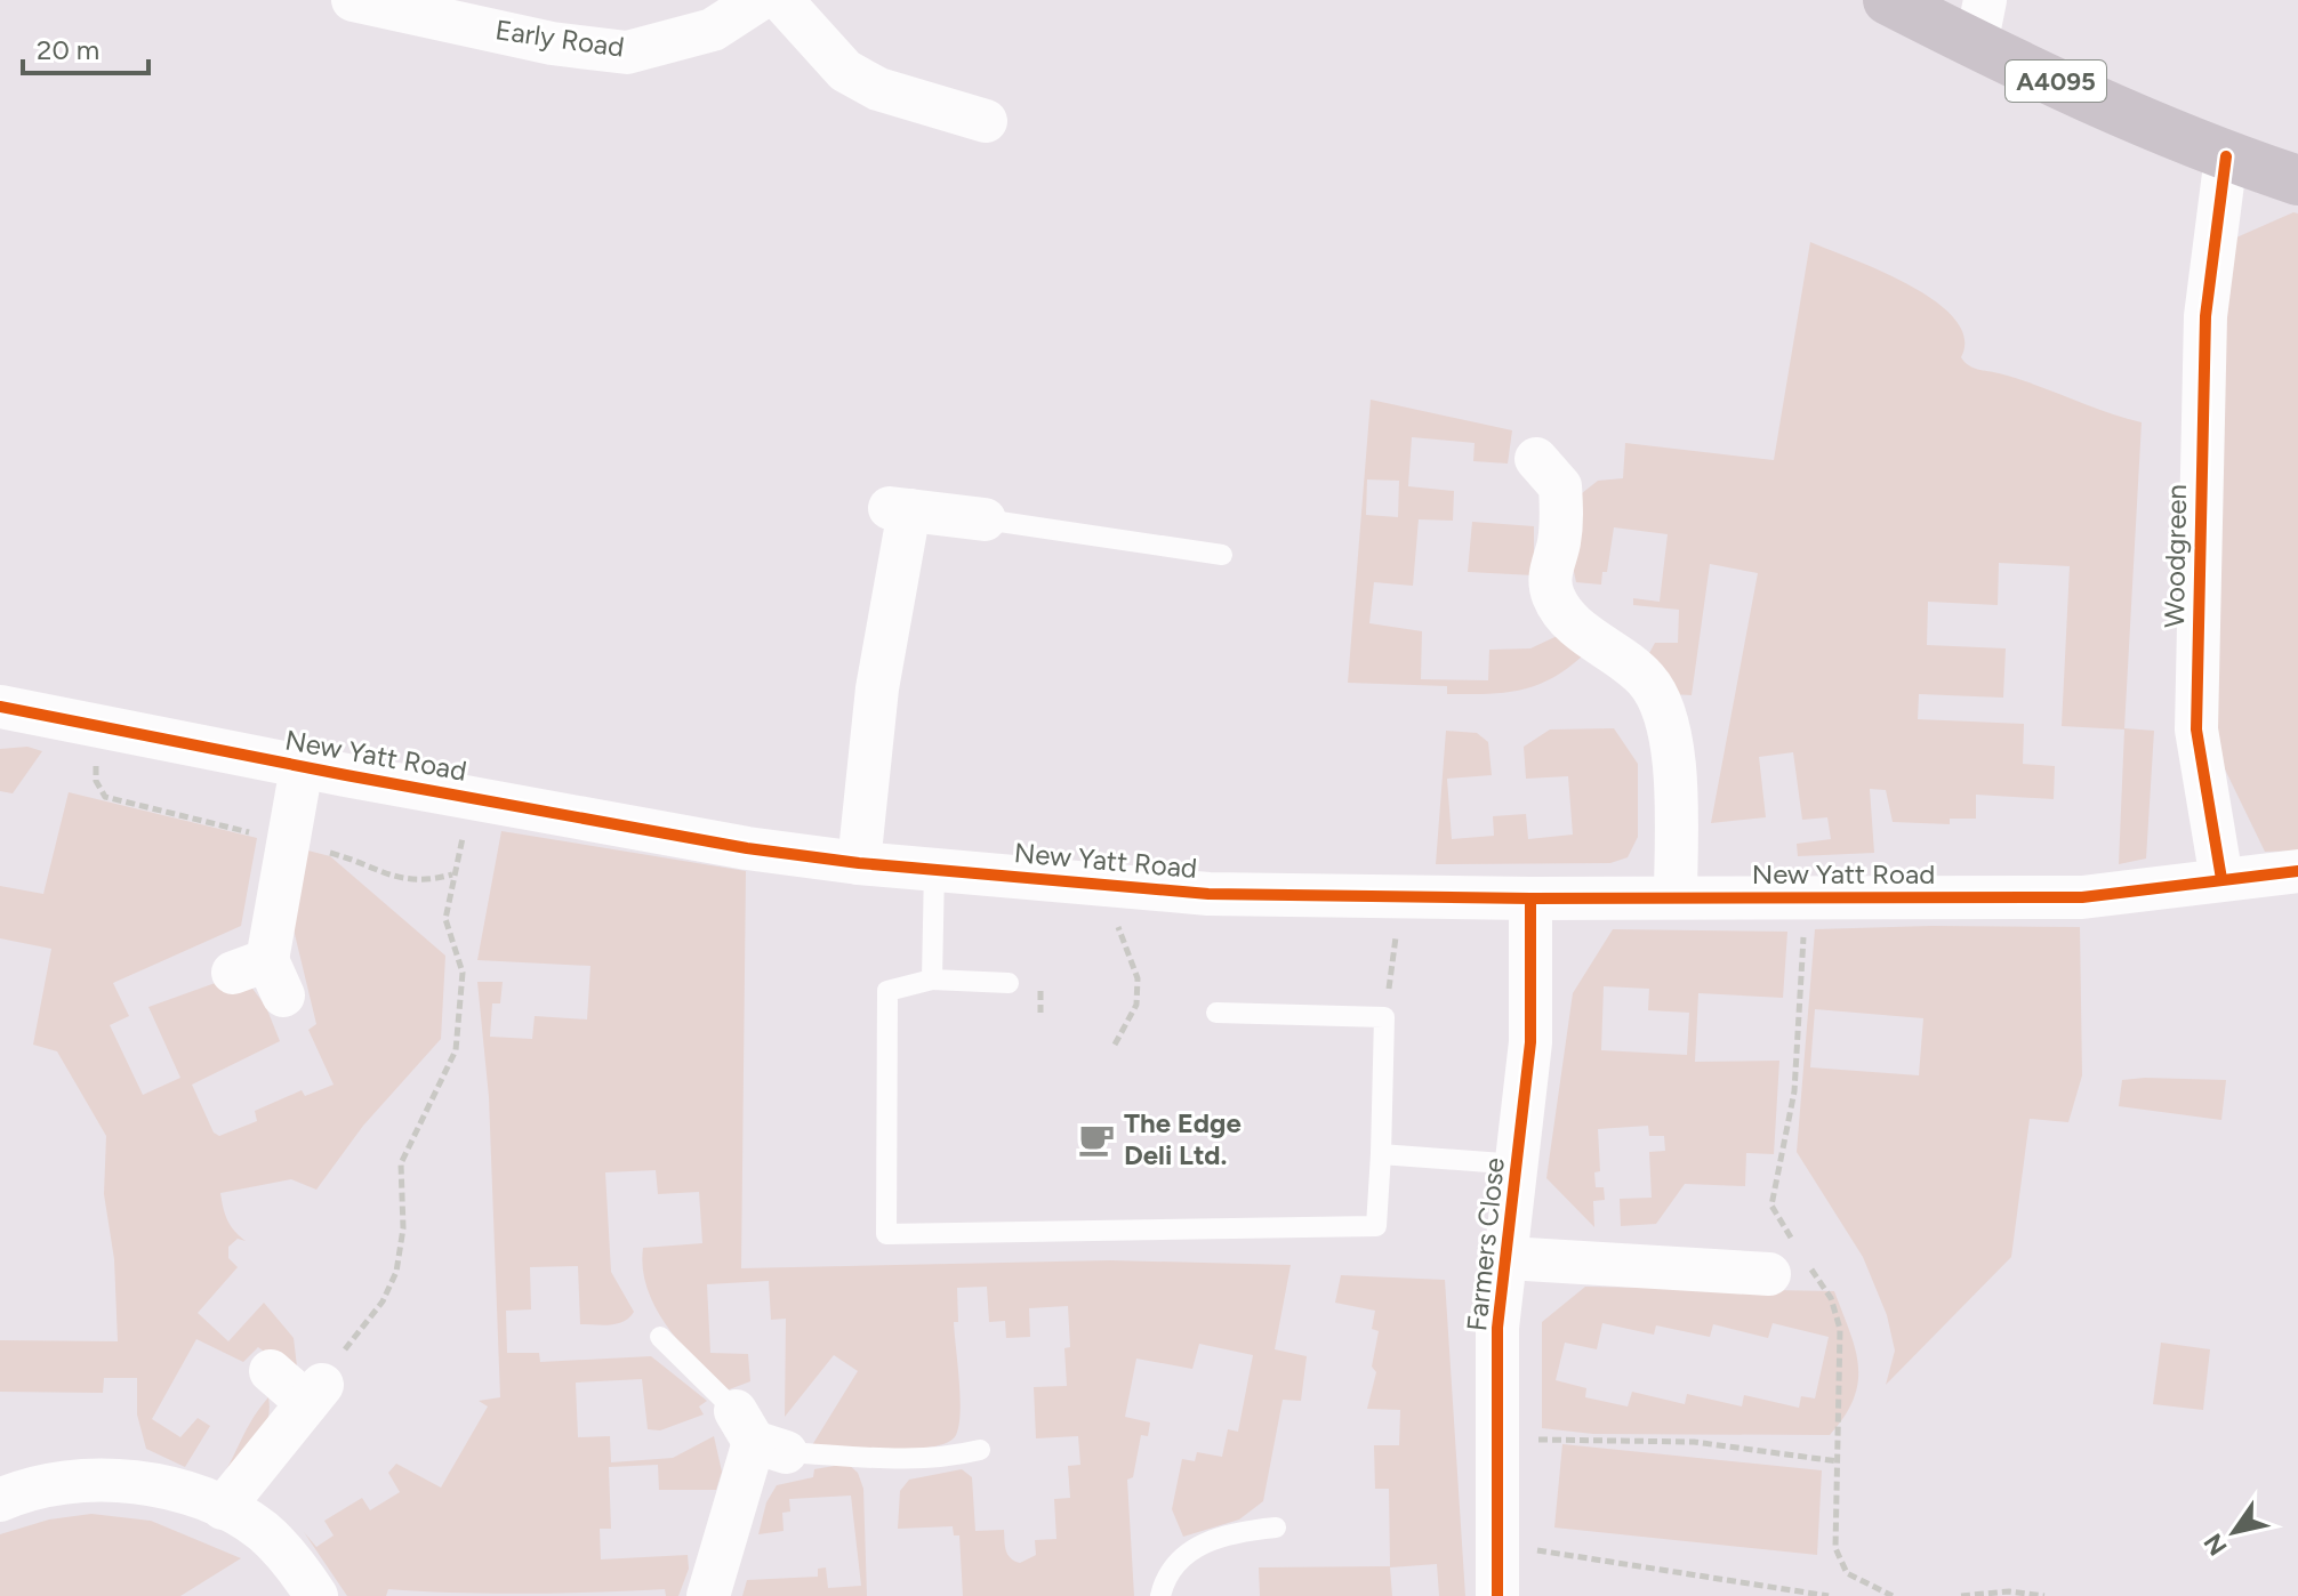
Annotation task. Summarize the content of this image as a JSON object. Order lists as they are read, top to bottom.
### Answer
{
  "streets": {
    "main road": ["A4095"],
    "street": [
      "Early Road",
      "Woodgreen",
      "New Yatt Road",
      "Farmers Close"
    ]
  },
  "crossings": [
    ["A4095", "Woodgreen"],
    ["Woodgreen", "New Yatt Road"],
    ["New Yatt Road", "Farmers Close"]
  ],
  "places": {
    "cafe": ["The Edge Deli Ltd."]
  },
  "scale_bar": "20 m",
  "north": "bottom left"
}
